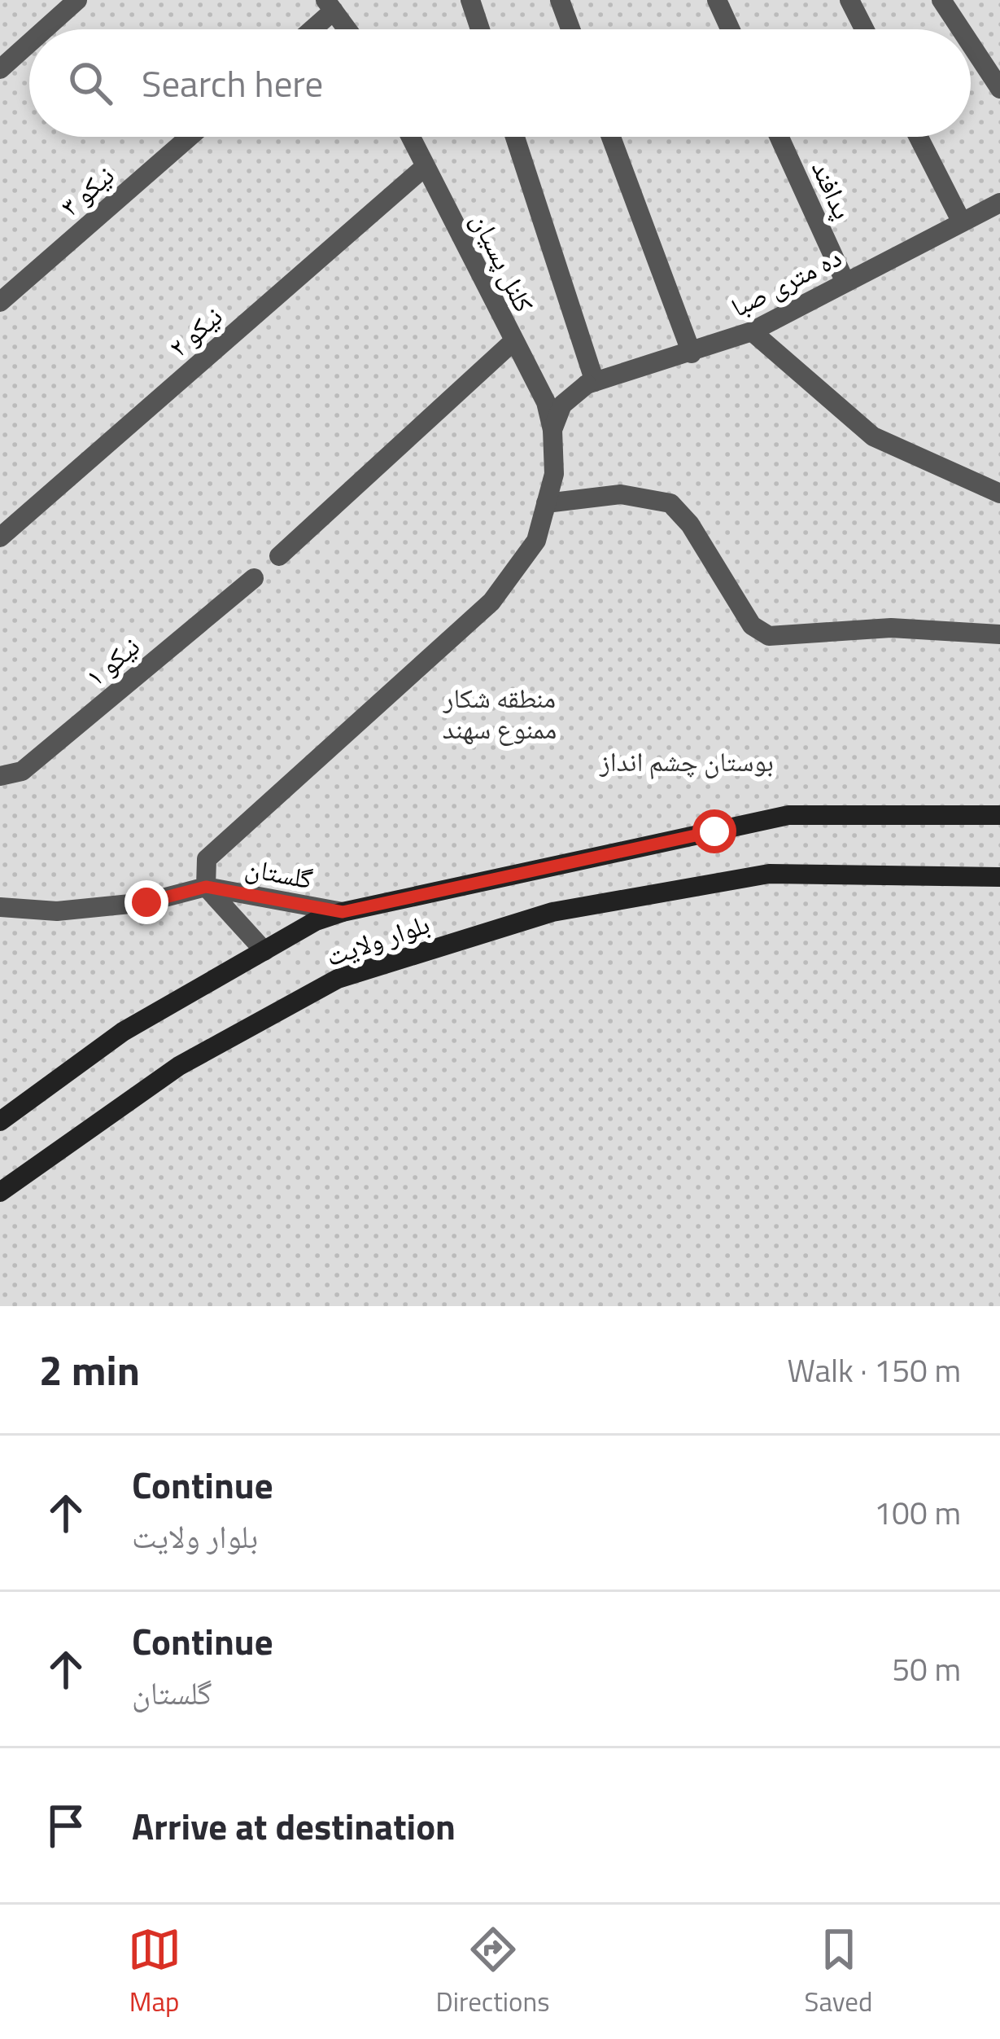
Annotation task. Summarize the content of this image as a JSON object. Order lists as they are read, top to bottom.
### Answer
{
  "streets": {
    "main road": ["بلوار ولایت"],
    "street": [
      "پدافند",
      "نیکو ۳",
      "کلنل پسیان",
      "ده متری صبا",
      "نیکو ۲",
      "نیکو ۱",
      "گلستان"
    ]
  },
  "crossings": [
    ["پدافند", "ده متری صبا"],
    ["کلنل پسیان", "نیکو ۲"],
    ["گلستان", "بلوار ولایت"]
  ],
  "parks": ["منطقه شکار ممنوع سهند", "بوستان چشم انداز"],
  "page": {
    "search": "Search here",
    "heading": ["2 min", "Walk · 150 m"],
    "list": [
      ["Continue", "بلوار ولایت", "100 m"],
      ["Continue", "گلستان", "50 m"],
      "Arrive at destination"
    ],
    "nav": ["Map", "Directions", "Saved"]
  }
}
